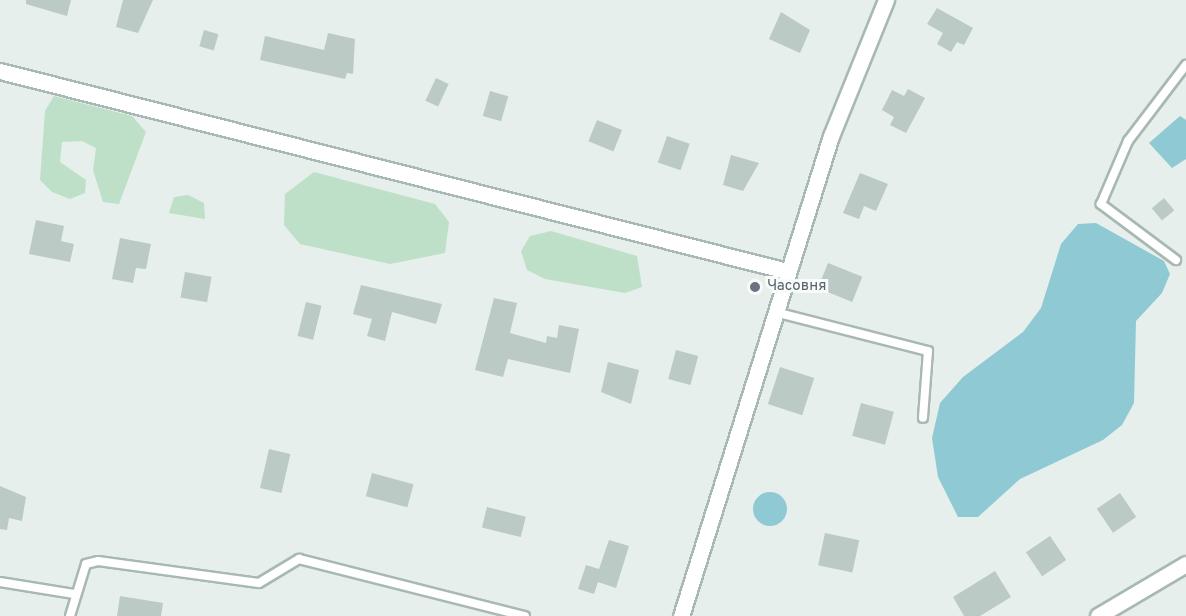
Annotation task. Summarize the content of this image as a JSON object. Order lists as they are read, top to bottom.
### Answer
{
  "places": ["Часовня"]
}
